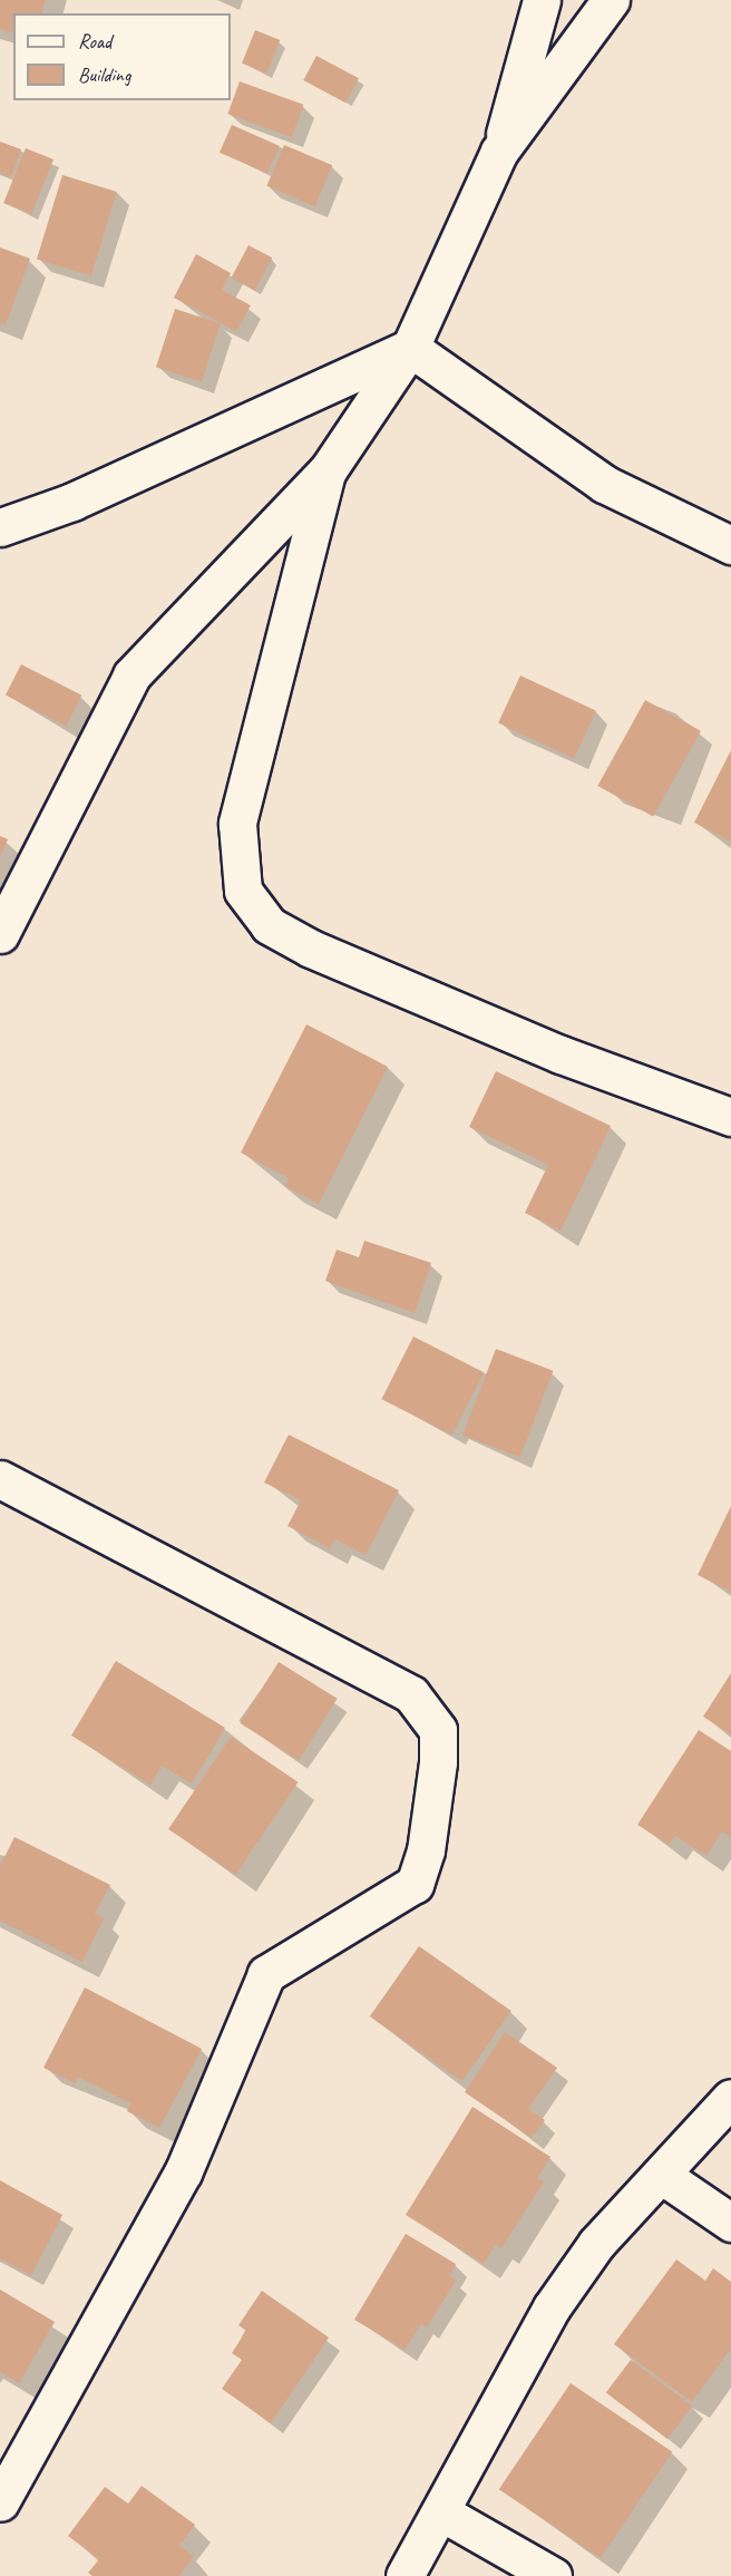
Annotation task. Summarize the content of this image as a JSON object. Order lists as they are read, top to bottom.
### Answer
{
  "legend": ["Road", "Building"]
}
